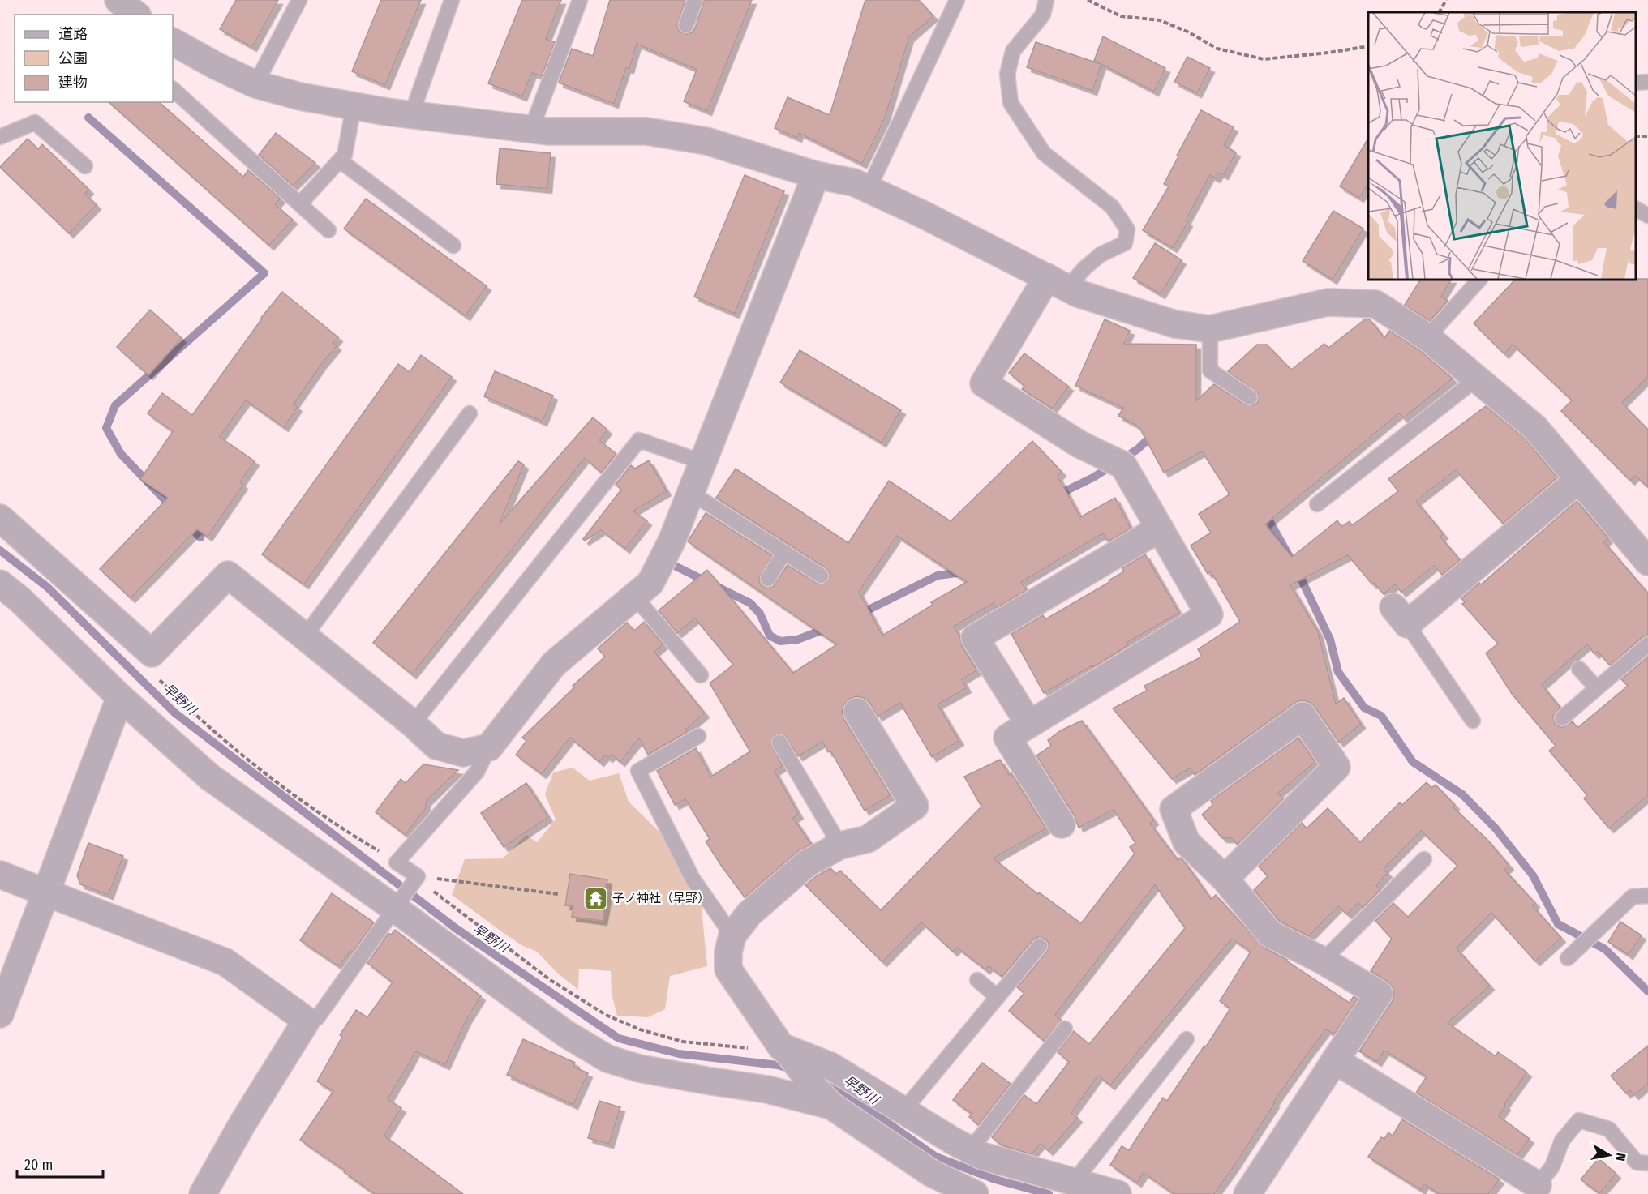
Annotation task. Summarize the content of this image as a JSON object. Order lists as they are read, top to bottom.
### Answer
{
  "water": ["早野川"],
  "places": {
    "temple": ["子ノ神社（早野）"]
  },
  "legend": ["道路", "公園", "建物"],
  "scale_bar": "20 m",
  "north": "right"
}
